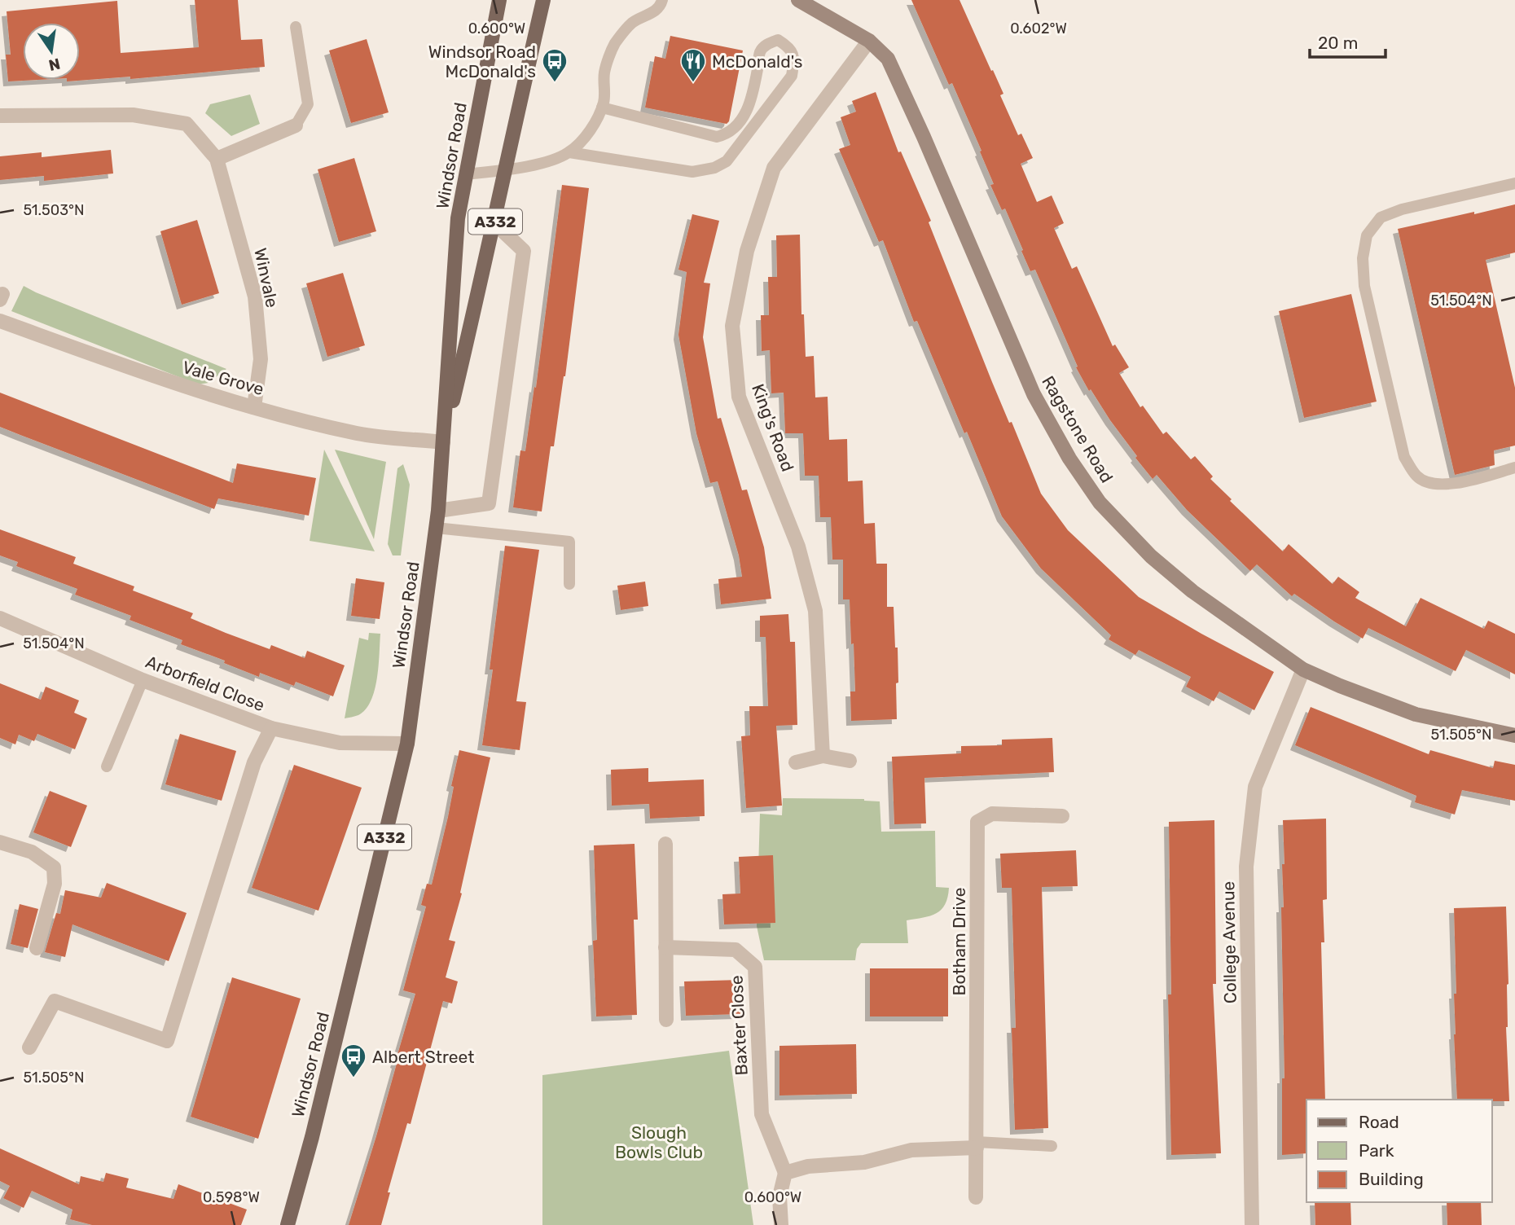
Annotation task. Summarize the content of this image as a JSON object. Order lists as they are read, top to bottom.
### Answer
{
  "streets": {
    "main road": ["Windsor Road", "A332", "Ragstone Road"],
    "street": [
      "Winvale",
      "Vale Grove",
      "King's Road",
      "Arborfield Close",
      "Botham Drive",
      "College Avenue",
      "Baxter Close"
    ]
  },
  "crossings": [
    ["Windsor Road", "A332"],
    ["Windsor Road", "Vale Grove"],
    ["Windsor Road", "Arborfield Close"],
    ["A332", "Vale Grove"],
    ["Winvale", "Vale Grove"],
    ["King's Road", "Ragstone Road"],
    ["Ragstone Road", "College Avenue"]
  ],
  "parks": ["Slough Bowls Club"],
  "places": {
    "bus stop": ["Windsor Road McDonald's", "Albert Street"],
    "restaurant": ["McDonald's"]
  },
  "legend": ["Road", "Park", "Building"],
  "scale_bar": "20 m",
  "north": "bottom",
  "coordinates": [
    "0.600°W",
    "0.602°W",
    "51.503°N",
    "51.504°N",
    "51.505°N",
    "0.598°W"
  ]
}
